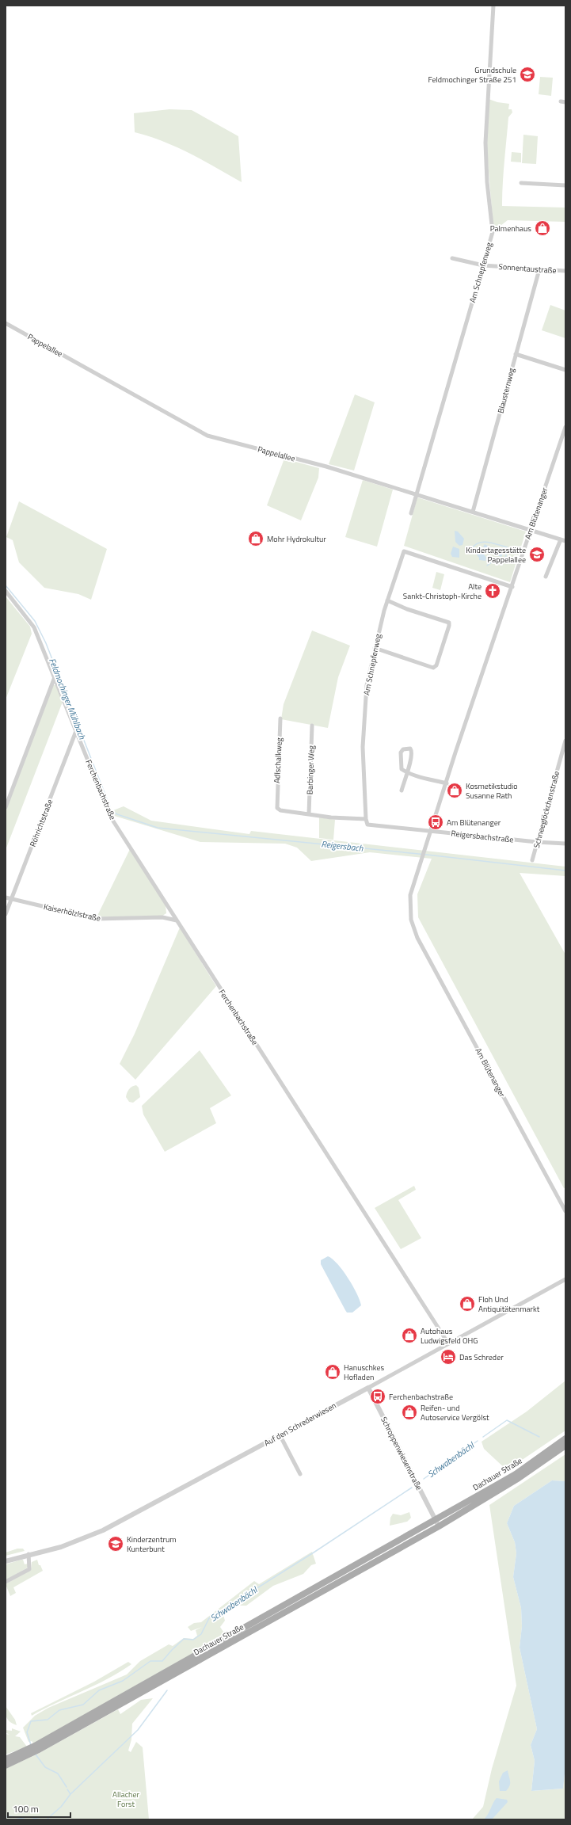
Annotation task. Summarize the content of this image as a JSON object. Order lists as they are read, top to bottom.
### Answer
{
  "streets": {
    "main road": ["Dachauer Straße"],
    "street": [
      "Sonnentaustraße",
      "Am Schnepfenweg",
      "Pappelallee",
      "Blausternweg",
      "Am Blütenanger",
      "Adlschalkweg",
      "Barbinger Weg",
      "Ferchenbachstraße",
      "Schneeglöckchenstraße",
      "Röhrichtstraße",
      "Reigersbachstraße",
      "Kaiserhölzlstraße",
      "Auf den Schrederwiesen",
      "Schroppenwiesenstraße"
    ]
  },
  "crossings": [
    ["Sonnentaustraße", "Am Schnepfenweg"],
    ["Sonnentaustraße", "Blausternweg"],
    ["Am Schnepfenweg", "Pappelallee"],
    ["Am Schnepfenweg", "Am Blütenanger"],
    ["Am Schnepfenweg", "Reigersbachstraße"],
    ["Pappelallee", "Blausternweg"],
    ["Pappelallee", "Am Blütenanger"],
    ["Am Blütenanger", "Reigersbachstraße"],
    ["Adlschalkweg", "Reigersbachstraße"],
    ["Barbinger Weg", "Reigersbachstraße"],
    ["Ferchenbachstraße", "Röhrichtstraße"],
    ["Ferchenbachstraße", "Kaiserhölzlstraße"],
    ["Ferchenbachstraße", "Auf den Schrederwiesen"],
    ["Schneeglöckchenstraße", "Reigersbachstraße"],
    ["Röhrichtstraße", "Kaiserhölzlstraße"],
    ["Auf den Schrederwiesen", "Schroppenwiesenstraße"],
    ["Schroppenwiesenstraße", "Dachauer Straße"]
  ],
  "water": ["Feldmochinger Mühlbach", "Reigersbach", "Schwabenbächl"],
  "parks": ["Allacher Forst"],
  "places": {
    "school or university": ["Grundschule Feldmochinger Straße 251", "Kindertagesstätte Pappelallee", "Kinderzentrum Kunterbunt"],
    "shop": [
      "Palmenhaus",
      "Mohr Hydrokultur",
      "Kosmetikstudio Susanne Rath",
      "Floh Und Antiquitätenmarkt",
      "Autohaus Ludwigsfeld OHG",
      "Hanuschkes Hofladen",
      "Reifen- und Autoservice Vergölst"
    ],
    "church": ["Alte Sankt-Christoph-Kirche"],
    "bus stop": ["Am Blütenanger", "Ferchenbachstraße"],
    "hotel": ["Das Schreder"]
  },
  "scale_bar": "100 m"
}
